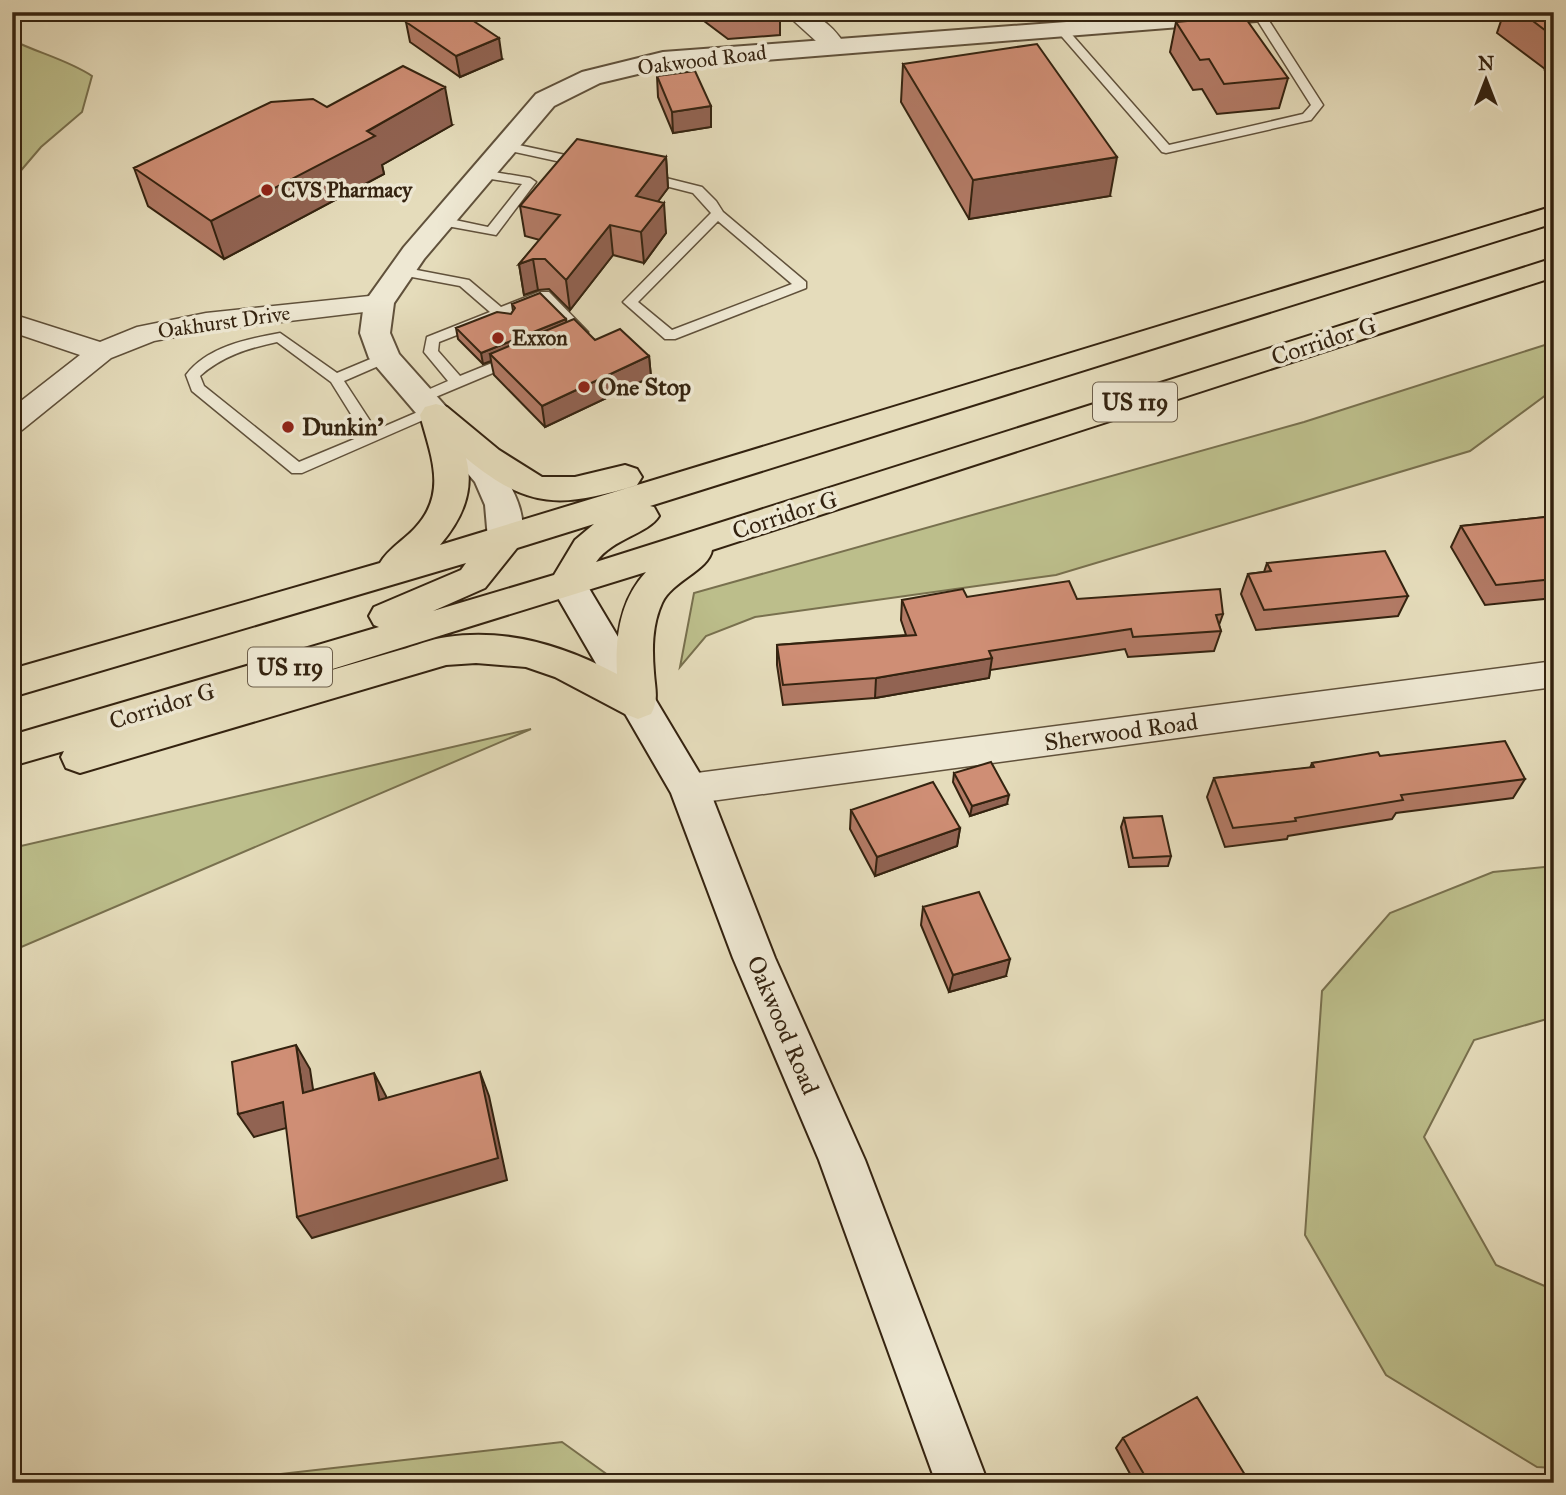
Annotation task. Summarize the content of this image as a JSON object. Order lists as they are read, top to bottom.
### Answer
{
  "streets": {
    "highway": ["Corridor G", "US 119"],
    "street": ["Oakwood Road", "Oakhurst Drive", "Sherwood Road"]
  },
  "crossings": [
    ["Oakwood Road", "Oakhurst Drive"],
    ["Oakwood Road", "Corridor G"],
    ["Oakwood Road", "Sherwood Road"]
  ],
  "places": [
    "CVS Pharmacy",
    "Exxon",
    "One Stop",
    "Dunkin'"
  ],
  "north": "top"
}
